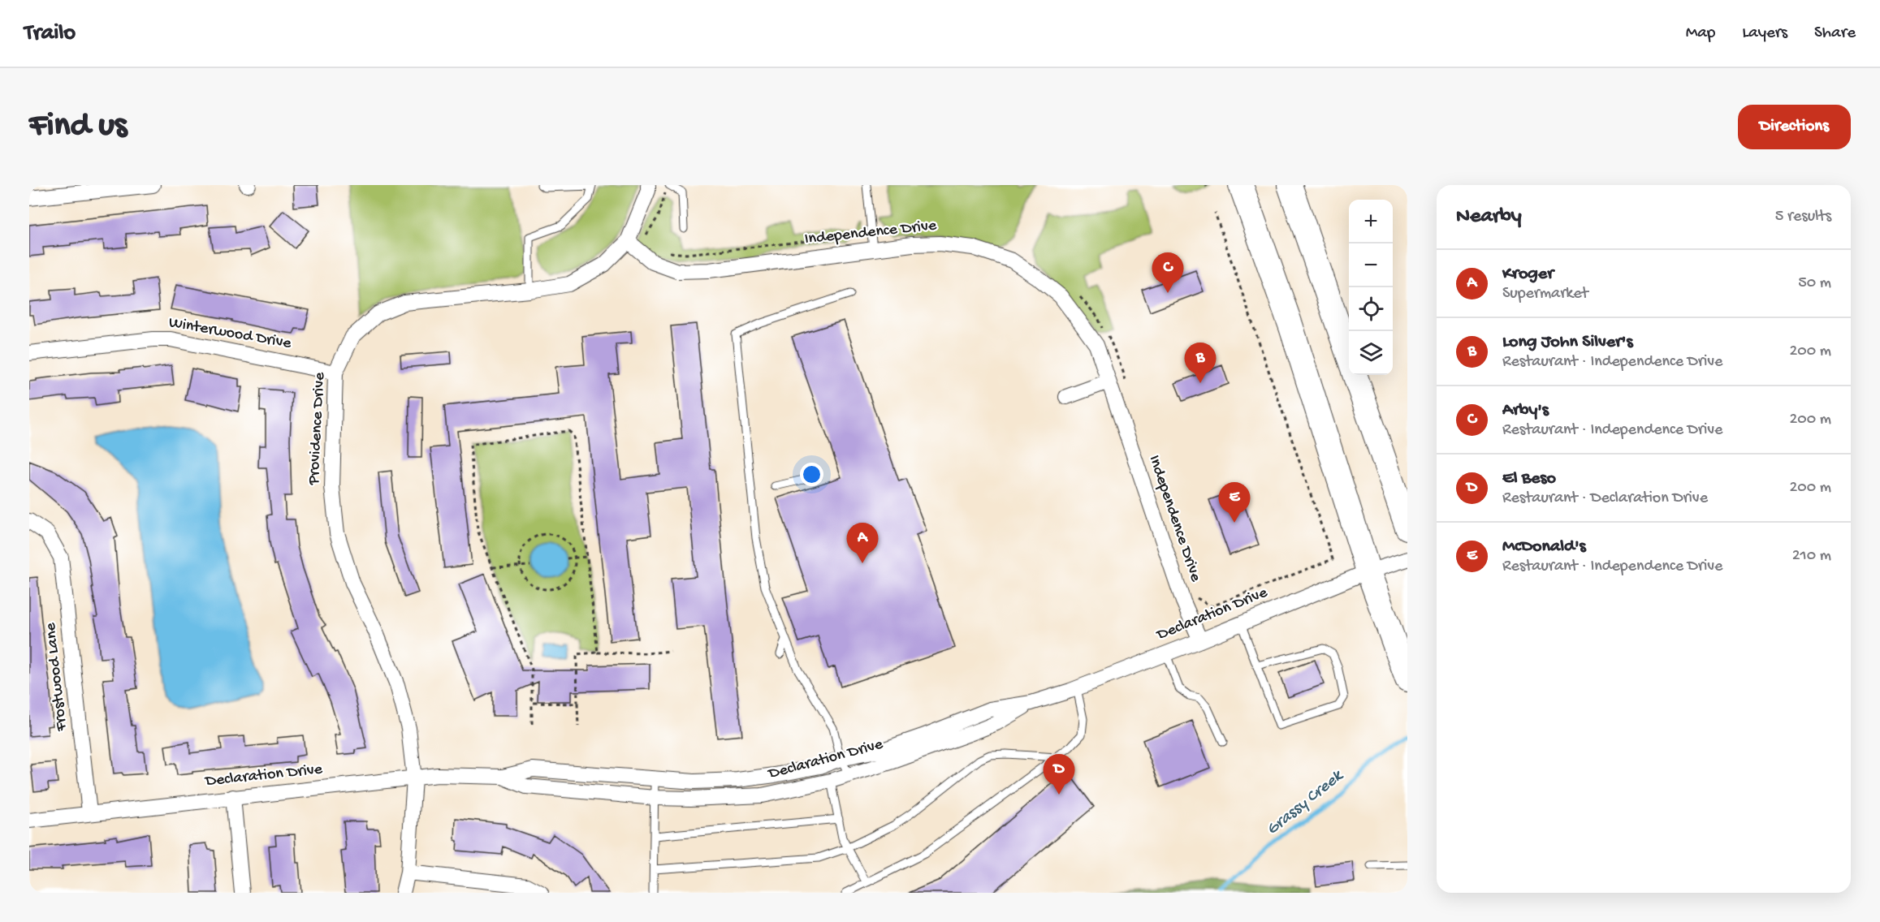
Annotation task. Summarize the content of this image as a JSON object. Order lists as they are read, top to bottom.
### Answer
{
  "streets": {
    "street": [
      "Independence Drive",
      "Winterwood Drive",
      "Providence Drive",
      "Declaration Drive",
      "Frostwood Lane"
    ]
  },
  "crossings": [
    ["Independence Drive", "Providence Drive"],
    ["Independence Drive", "Declaration Drive"],
    ["Winterwood Drive", "Providence Drive"],
    ["Providence Drive", "Declaration Drive"],
    ["Declaration Drive", "Frostwood Lane"]
  ],
  "water": ["Grassy Creek"],
  "page": {
    "header": "Trailo",
    "nav": ["Map", "Layers", "Share"],
    "buttons": "Directions",
    "title": "Find us",
    "heading": ["Nearby", "5 results"],
    "map_buttons": ["+", "−"],
    "list": [
      {
        "mark": "A",
        "name": "Kroger",
        "note": "Supermarket",
        "value": "50 m"
      },
      {
        "mark": "B",
        "name": "Long John Silver's",
        "note": "Restaurant · Independence Drive",
        "value": "200 m"
      },
      {
        "mark": "C",
        "name": "Arby's",
        "note": "Restaurant · Independence Drive",
        "value": "200 m"
      },
      {
        "mark": "D",
        "name": "El Beso",
        "note": "Restaurant · Declaration Drive",
        "value": "200 m"
      },
      {
        "mark": "E",
        "name": "McDonald's",
        "note": "Restaurant · Independence Drive",
        "value": "210 m"
      }
    ],
    "pins": [
      "C",
      "B",
      "E",
      "A",
      "D"
    ]
  }
}
